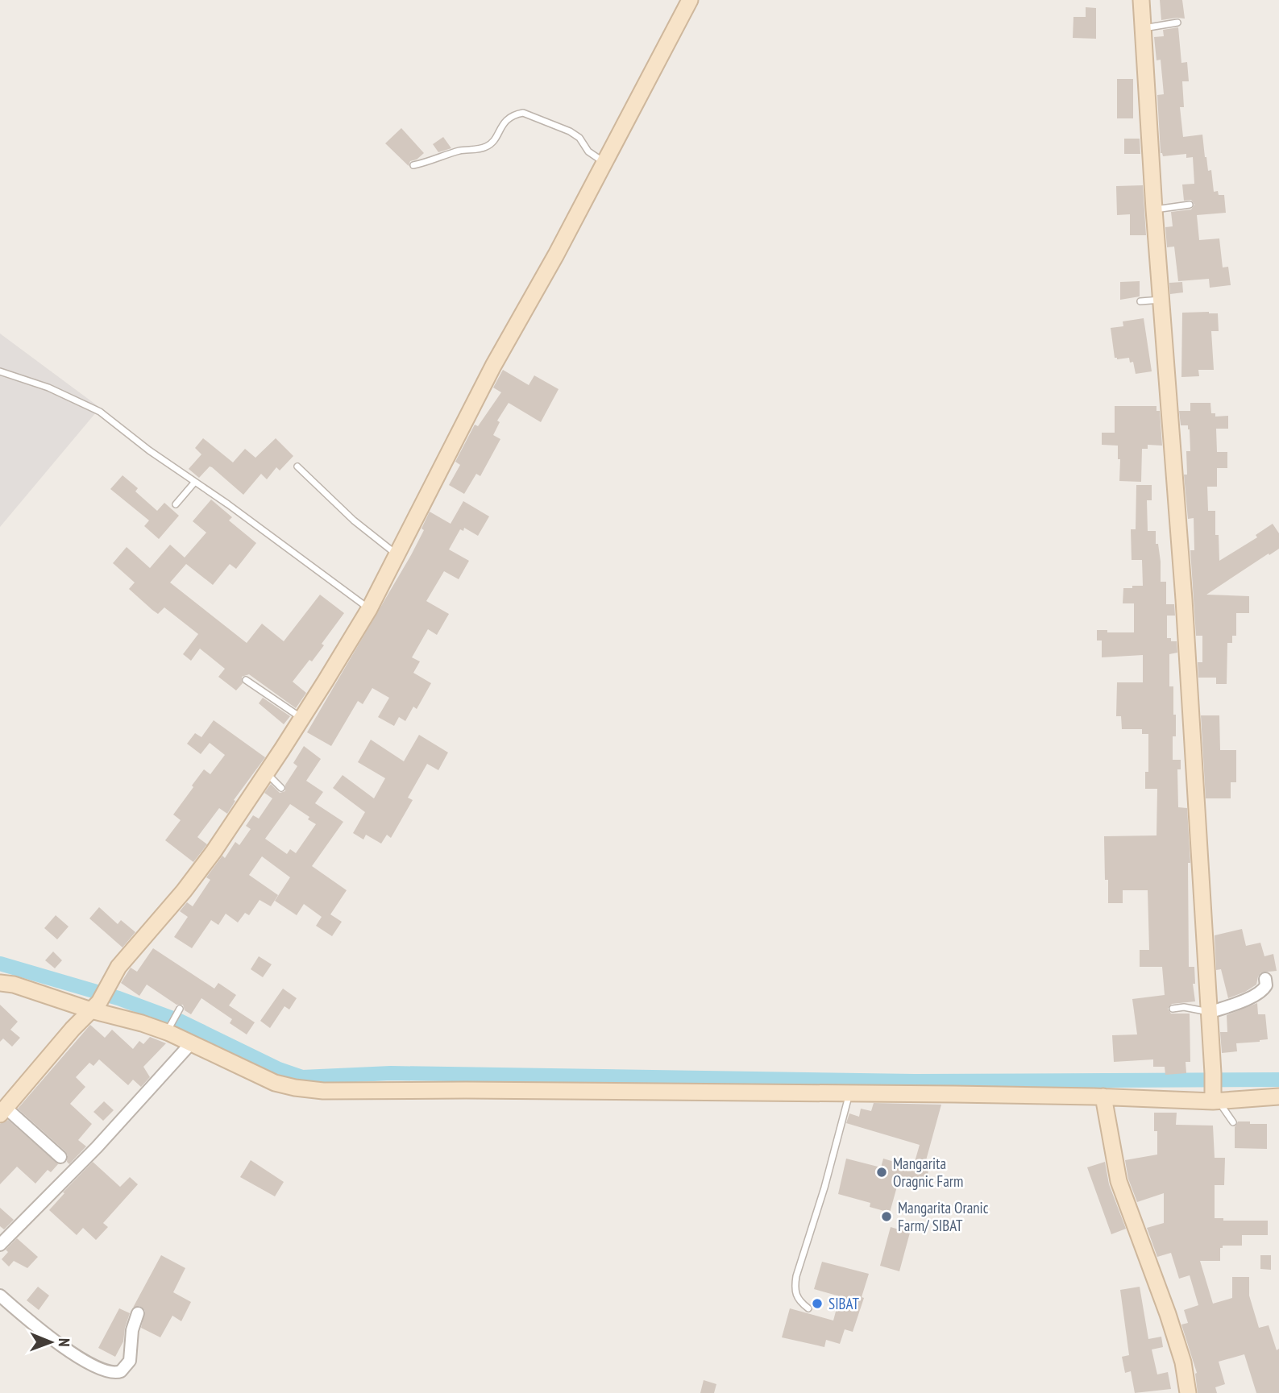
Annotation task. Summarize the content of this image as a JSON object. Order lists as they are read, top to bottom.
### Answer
{
  "places": ["Mangarita Oragnic Farm", "Mangarita Oranic Farm/ SIBAT", "SIBAT"],
  "north": "right"
}
